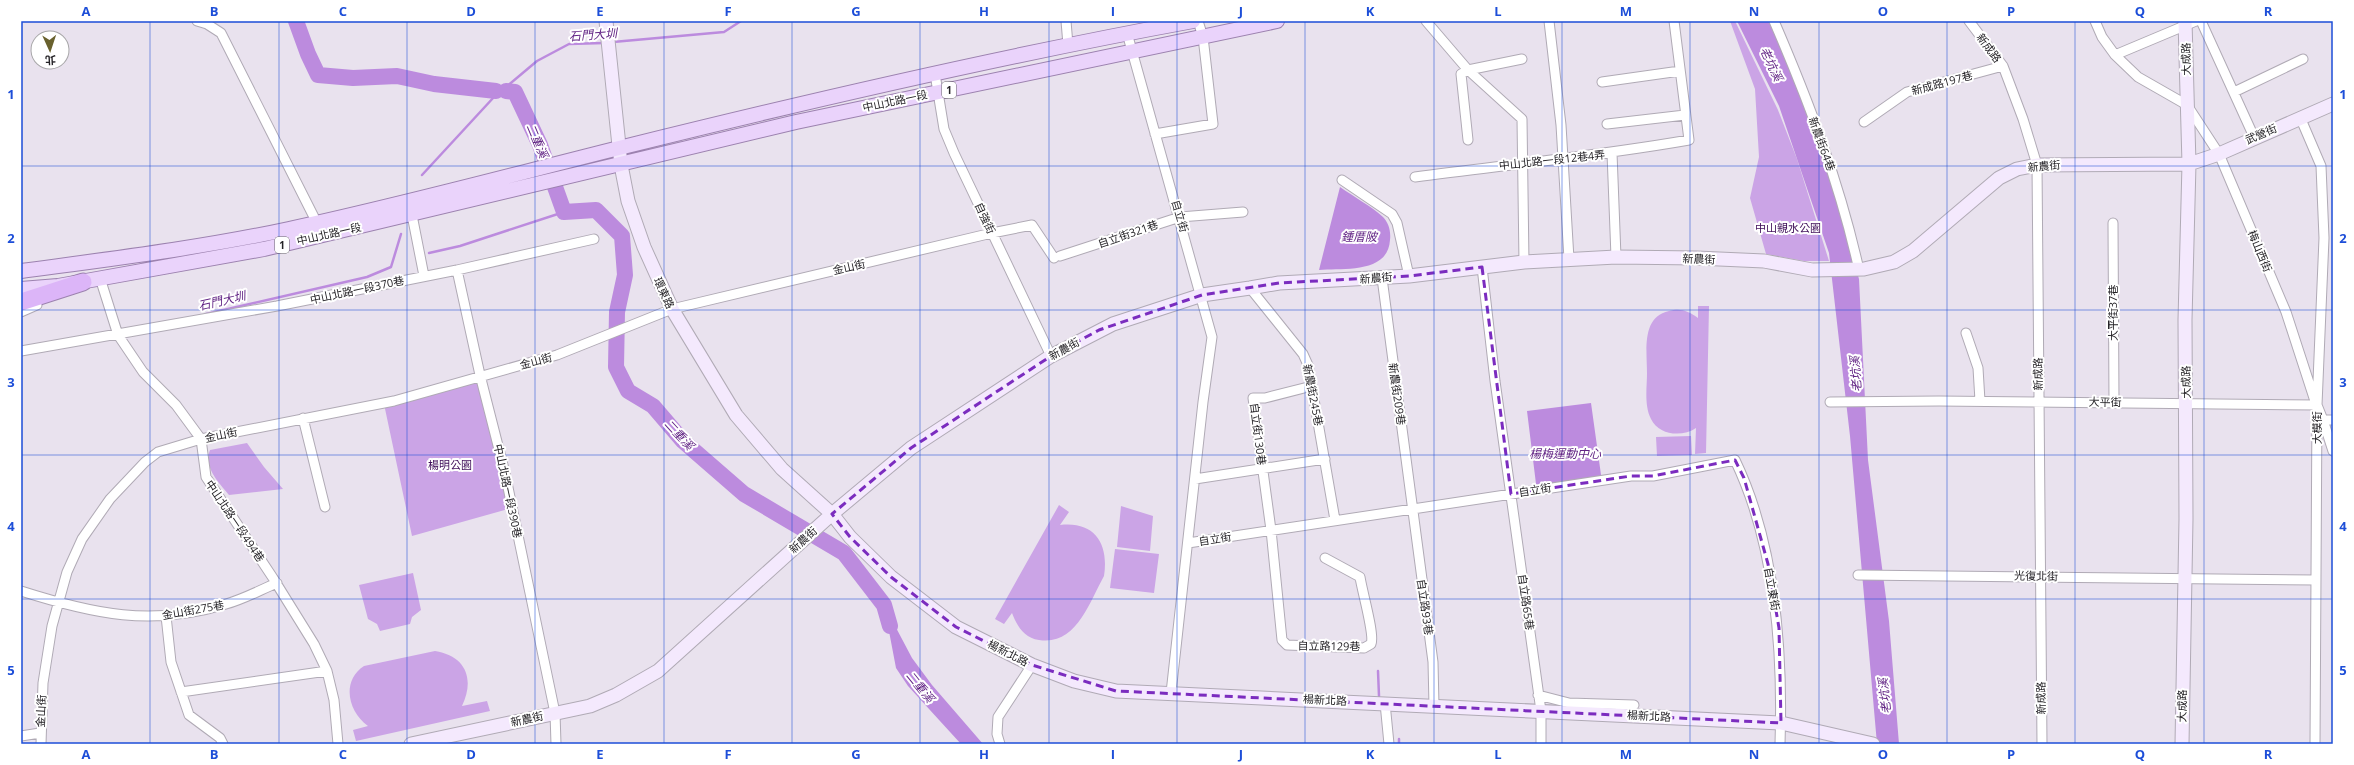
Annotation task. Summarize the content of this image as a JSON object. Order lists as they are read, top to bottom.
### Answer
{
  "streets": {
    "main road": ["1", "中山北路一段"],
    "street": [
      "新成路",
      "大成路",
      "新成路197巷",
      "武營街",
      "新農街64巷",
      "中山北路一段12巷4弄",
      "新農街",
      "自立街",
      "自強街",
      "自立街321巷",
      "梅山西街",
      "金山街",
      "中山北路一段370巷",
      "環東路",
      "大平街37巷",
      "新農街209巷",
      "新農街245巷",
      "大平街",
      "大模街",
      "自立街130巷",
      "中山北路一段390巷",
      "中山北路一段494巷",
      "光復北街",
      "自立東街",
      "自立路65巷",
      "自立路93巷",
      "金山街275巷",
      "自立路129巷",
      "楊新北路"
    ]
  },
  "crossings": [
    ["新成路", "新成路197巷"],
    ["新成路", "新農街"],
    ["新成路", "大平街"],
    ["新成路", "光復北街"],
    ["大成路", "武營街"],
    ["大成路", "新農街"],
    ["大成路", "梅山西街"],
    ["大成路", "大平街"],
    ["大成路", "光復北街"],
    ["中山北路一段", "自立街"],
    ["中山北路一段", "自強街"],
    ["中山北路一段", "環東路"],
    ["中山北路一段", "中山北路一段494巷"],
    ["武營街", "新農街"],
    ["武營街", "梅山西街"],
    ["武營街", "大模街"],
    ["新農街64巷", "新農街"],
    ["新農街", "自立街"],
    ["新農街", "自強街"],
    ["新農街", "環東路"],
    ["新農街", "新農街209巷"],
    ["新農街", "新農街245巷"],
    ["新農街", "中山北路一段390巷"],
    ["新農街", "自立路65巷"],
    ["新農街", "楊新北路"],
    ["自立街", "自立街321巷"],
    ["自立街", "新農街209巷"],
    ["自立街", "新農街245巷"],
    ["自立街", "自立街130巷"],
    ["自立街", "自立東街"],
    ["自立街", "自立路65巷"],
    ["自立街", "自立路93巷"],
    ["自立街", "自立路129巷"],
    ["自強街", "金山街"],
    ["自立街321巷", "金山街"],
    ["梅山西街", "大平街"],
    ["梅山西街", "大模街"],
    ["金山街", "環東路"],
    ["金山街", "中山北路一段390巷"],
    ["金山街", "中山北路一段494巷"],
    ["金山街", "金山街275巷"],
    ["中山北路一段370巷", "中山北路一段390巷"],
    ["中山北路一段370巷", "中山北路一段494巷"],
    ["環東路", "楊新北路"],
    ["大平街37巷", "大平街"],
    ["新農街209巷", "自立路93巷"],
    ["新農街245巷", "自立街130巷"],
    ["大平街", "大模街"],
    ["大模街", "光復北街"],
    ["自立街130巷", "自立路129巷"],
    ["中山北路一段494巷", "金山街275巷"],
    ["自立東街", "楊新北路"],
    ["自立路65巷", "楊新北路"],
    ["自立路93巷", "楊新北路"]
  ],
  "water": [
    "石門大圳",
    "老坑溪",
    "二重溪",
    "鍾厝陂",
    "楊梅運動中心"
  ],
  "parks": ["中山親水公園", "楊明公園"],
  "north": "bottom",
  "grid": {
    "columns": [
      "A",
      "B",
      "C",
      "D",
      "E",
      "F",
      "G",
      "H",
      "I",
      "J",
      "K",
      "L",
      "M",
      "N",
      "O",
      "P",
      "Q",
      "R"
    ],
    "rows": [
      "1",
      "2",
      "3",
      "4",
      "5"
    ]
  }
}
